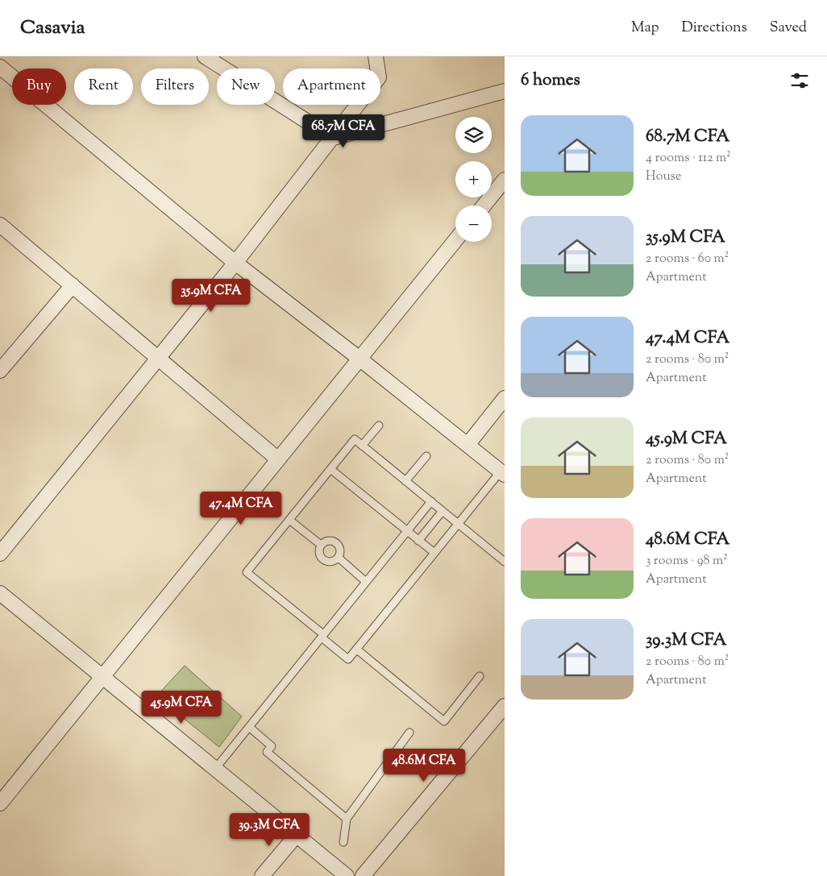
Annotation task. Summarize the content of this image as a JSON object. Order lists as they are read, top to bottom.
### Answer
{
  "page": {
    "header": "Casavia",
    "nav": ["Map", "Directions", "Saved"],
    "heading": "6 homes",
    "chip": [
      "Buy",
      "Rent",
      "Filters",
      "New",
      "Apartment"
    ],
    "list": [
      {
        "name": "68.7M CFA",
        "note": "4 rooms · 112 m² · House"
      },
      {
        "name": "35.9M CFA",
        "note": "2 rooms · 60 m² · Apartment"
      },
      {
        "name": "47.4M CFA",
        "note": "2 rooms · 80 m² · Apartment"
      },
      {
        "name": "45.9M CFA",
        "note": "2 rooms · 80 m² · Apartment"
      },
      {
        "name": "48.6M CFA",
        "note": "3 rooms · 98 m² · Apartment"
      },
      {
        "name": "39.3M CFA",
        "note": "2 rooms · 80 m² · Apartment"
      }
    ],
    "price": [
      "68.7M CFA",
      "35.9M CFA",
      "47.4M CFA",
      "45.9M CFA",
      "48.6M CFA",
      "39.3M CFA"
    ],
    "map_buttons": ["+", "−"]
  }
}
